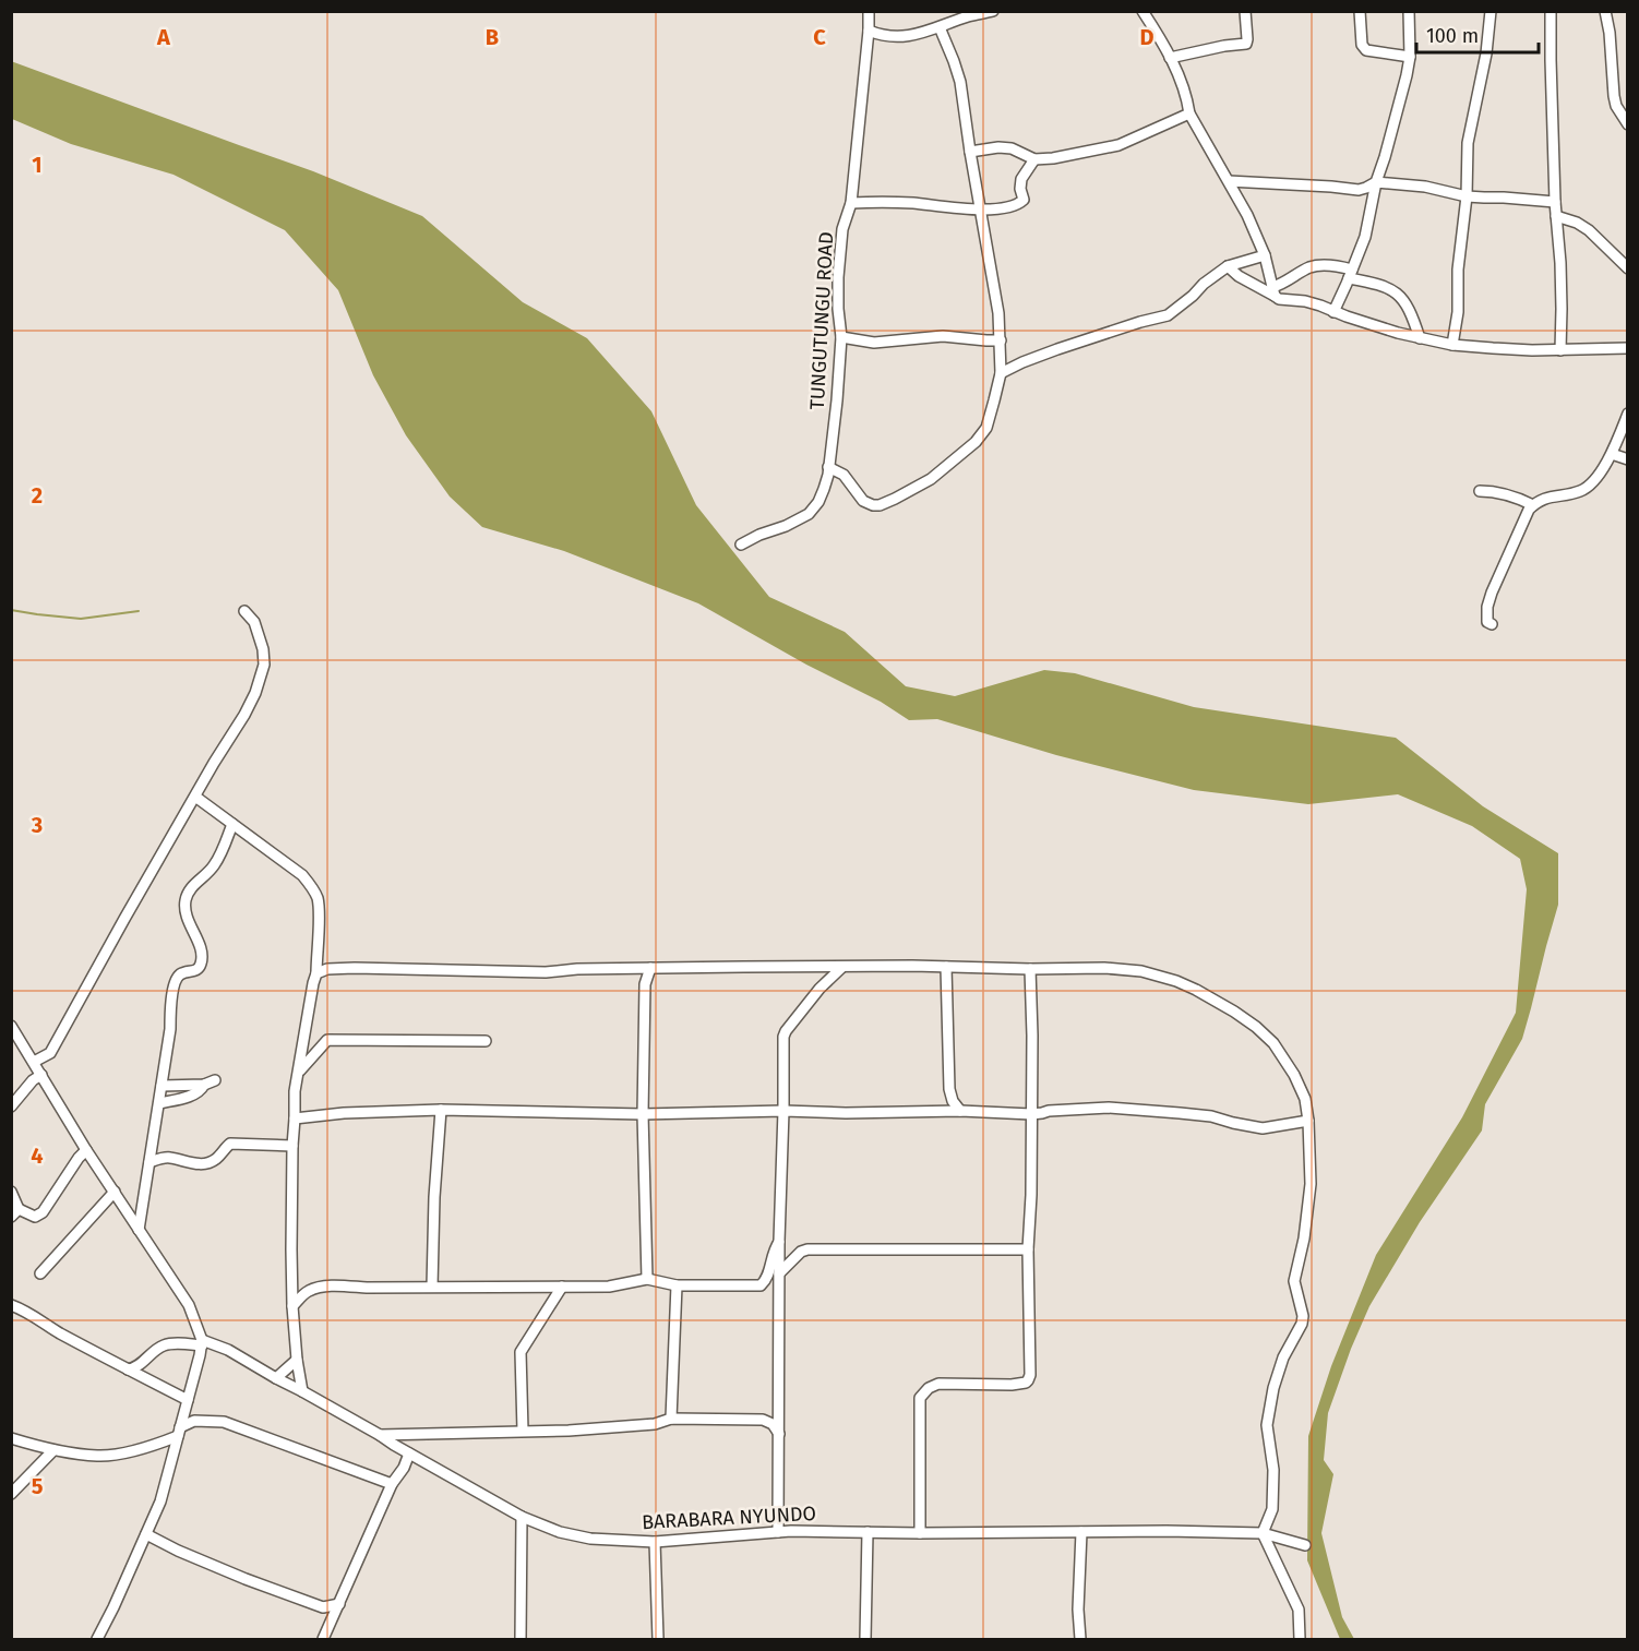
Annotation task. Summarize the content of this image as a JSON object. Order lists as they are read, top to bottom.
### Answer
{
  "streets": {
    "street": ["TUNGUTUNGU ROAD", "BARABARA NYUNDO"]
  },
  "scale_bar": "100 m",
  "grid": {
    "columns": [
      "A",
      "B",
      "C",
      "D"
    ],
    "rows": [
      "1",
      "2",
      "3",
      "4",
      "5"
    ]
  }
}
